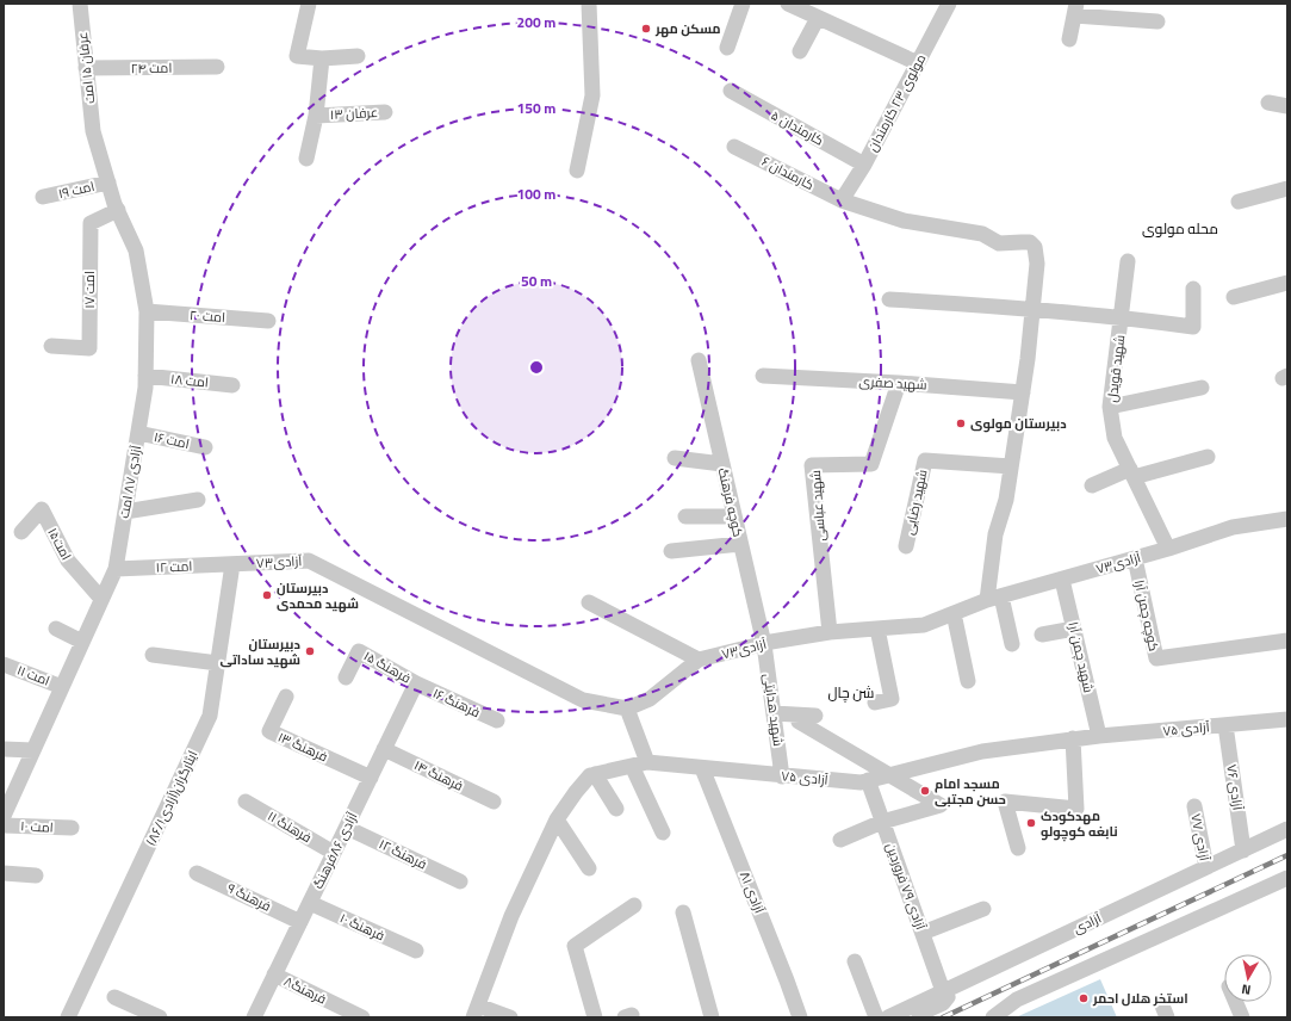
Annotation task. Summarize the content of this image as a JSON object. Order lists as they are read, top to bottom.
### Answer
{
  "streets": {
    "street": [
      "عرفان ۱۵ امت",
      "امت ۲۴",
      "مولوی ۲۳ کارمندان",
      "عرفان ۱۳",
      "کارمندان ۵",
      "کارمندان ۶",
      "امت ۱۹",
      "امت ۱۷",
      "امت ۲۰",
      "شهید قویدل",
      "امت ۱۸",
      "شهید صفری",
      "امت ۱۶",
      "آزادی ۸۷ امت",
      "کوچه فرهنگ",
      "شهید رضایی",
      "شهید عباسی",
      "امت۱۵",
      "آزادی۷۳",
      "امت ۱۲",
      "کوچه چمن آرا",
      "شهید چمن آرا",
      "فرهنگ ۱۵",
      "امت ۱۱",
      "فرهنگ ۱۶",
      "شهید هدایتی",
      "آزادی ۷۵",
      "فرهنگ ۱۳",
      "فرهنگ ۱۴",
      "آزادی ۷۶",
      "ایثارگران(آزادی۸۶/۱)",
      "امت ۱۰",
      "فرهنگ ۱۱",
      "آزادی ۷۷",
      "آزادی ۸۶فرهنگ",
      "فرهنگ ۱۲",
      "آزادی ۷۹ فروردین",
      "آزادی ۸۱",
      "فرهنگ ۹",
      "آزادی",
      "فرهنگ ۱۰",
      "فرهنگ۸"
    ]
  },
  "crossings": [
    ["عرفان ۱۵ امت", "امت ۲۴"],
    ["عرفان ۱۵ امت", "آزادی ۸۷ امت"],
    ["مولوی ۲۳ کارمندان", "کارمندان ۵"],
    ["مولوی ۲۳ کارمندان", "کارمندان ۶"],
    ["امت ۱۹", "آزادی ۸۷ امت"],
    ["امت ۱۷", "آزادی ۸۷ امت"],
    ["امت ۲۰", "آزادی ۸۷ امت"],
    ["شهید قویدل", "آزادی۷۳"],
    ["امت ۱۸", "آزادی ۸۷ امت"],
    ["شهید صفری", "شهید عباسی"],
    ["امت ۱۶", "آزادی ۸۷ امت"],
    ["آزادی ۸۷ امت", "امت۱۵"],
    ["آزادی ۸۷ امت", "امت ۱۲"],
    ["آزادی ۸۷ امت", "امت ۱۱"],
    ["کوچه فرهنگ", "آزادی۷۳"],
    ["کوچه فرهنگ", "شهید هدایتی"],
    ["شهید عباسی", "آزادی۷۳"],
    ["آزادی۷۳", "امت ۱۲"],
    ["آزادی۷۳", "کوچه چمن آرا"],
    ["آزادی۷۳", "شهید چمن آرا"],
    ["آزادی۷۳", "شهید هدایتی"],
    ["آزادی۷۳", "ایثارگران(آزادی۸۶/۱)"],
    ["امت ۱۲", "ایثارگران(آزادی۸۶/۱)"],
    ["شهید چمن آرا", "آزادی ۷۵"],
    ["فرهنگ ۱۵", "فرهنگ ۱۶"],
    ["فرهنگ ۱۵", "آزادی ۸۶فرهنگ"],
    ["فرهنگ ۱۶", "آزادی ۸۶فرهنگ"],
    ["شهید هدایتی", "آزادی ۷۵"],
    ["آزادی ۷۵", "آزادی ۷۶"],
    ["آزادی ۷۵", "آزادی ۷۹ فروردین"],
    ["آزادی ۷۵", "آزادی ۸۱"],
    ["فرهنگ ۱۳", "آزادی ۸۶فرهنگ"],
    ["فرهنگ ۱۴", "آزادی ۸۶فرهنگ"],
    ["آزادی ۷۶", "آزادی"],
    ["فرهنگ ۱۱", "آزادی ۸۶فرهنگ"],
    ["آزادی ۷۷", "آزادی"],
    ["آزادی ۸۶فرهنگ", "فرهنگ ۱۲"],
    ["آزادی ۸۶فرهنگ", "فرهنگ ۹"],
    ["آزادی ۸۶فرهنگ", "فرهنگ ۱۰"],
    ["آزادی ۸۶فرهنگ", "فرهنگ۸"],
    ["آزادی ۷۹ فروردین", "آزادی"]
  ],
  "districts": ["محله مولوی", "شن چال"],
  "places": [
    "مسکن مهر",
    "دبیرستان مولوی",
    "دبیرستان شهید محمدی",
    "دبیرستان شهید ساداتی",
    "مسجد امام حسن مجتبی",
    "مهدکودک نابغه کوچولو",
    "استخر هلال احمر"
  ],
  "north": "bottom",
  "rings": [
    "200 m",
    "150 m",
    "100 m",
    "50 m"
  ]
}
